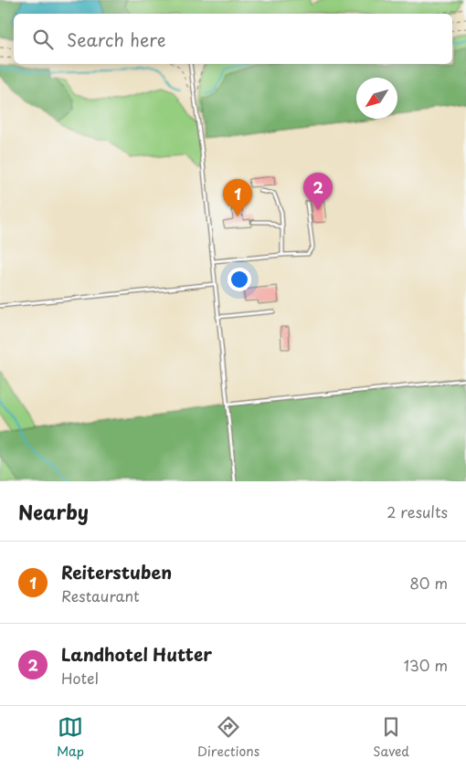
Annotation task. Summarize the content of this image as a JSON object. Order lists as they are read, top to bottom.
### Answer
{
  "north": "bottom left",
  "page": {
    "search": "Search here",
    "pins": ["2", "1"],
    "heading": ["Nearby", "2 results"],
    "list": [
      {
        "mark": "1",
        "name": "Reiterstuben",
        "note": "Restaurant",
        "value": "80 m"
      },
      {
        "mark": "2",
        "name": "Landhotel Hutter",
        "note": "Hotel",
        "value": "130 m"
      }
    ],
    "nav": ["Map", "Directions", "Saved"]
  }
}
